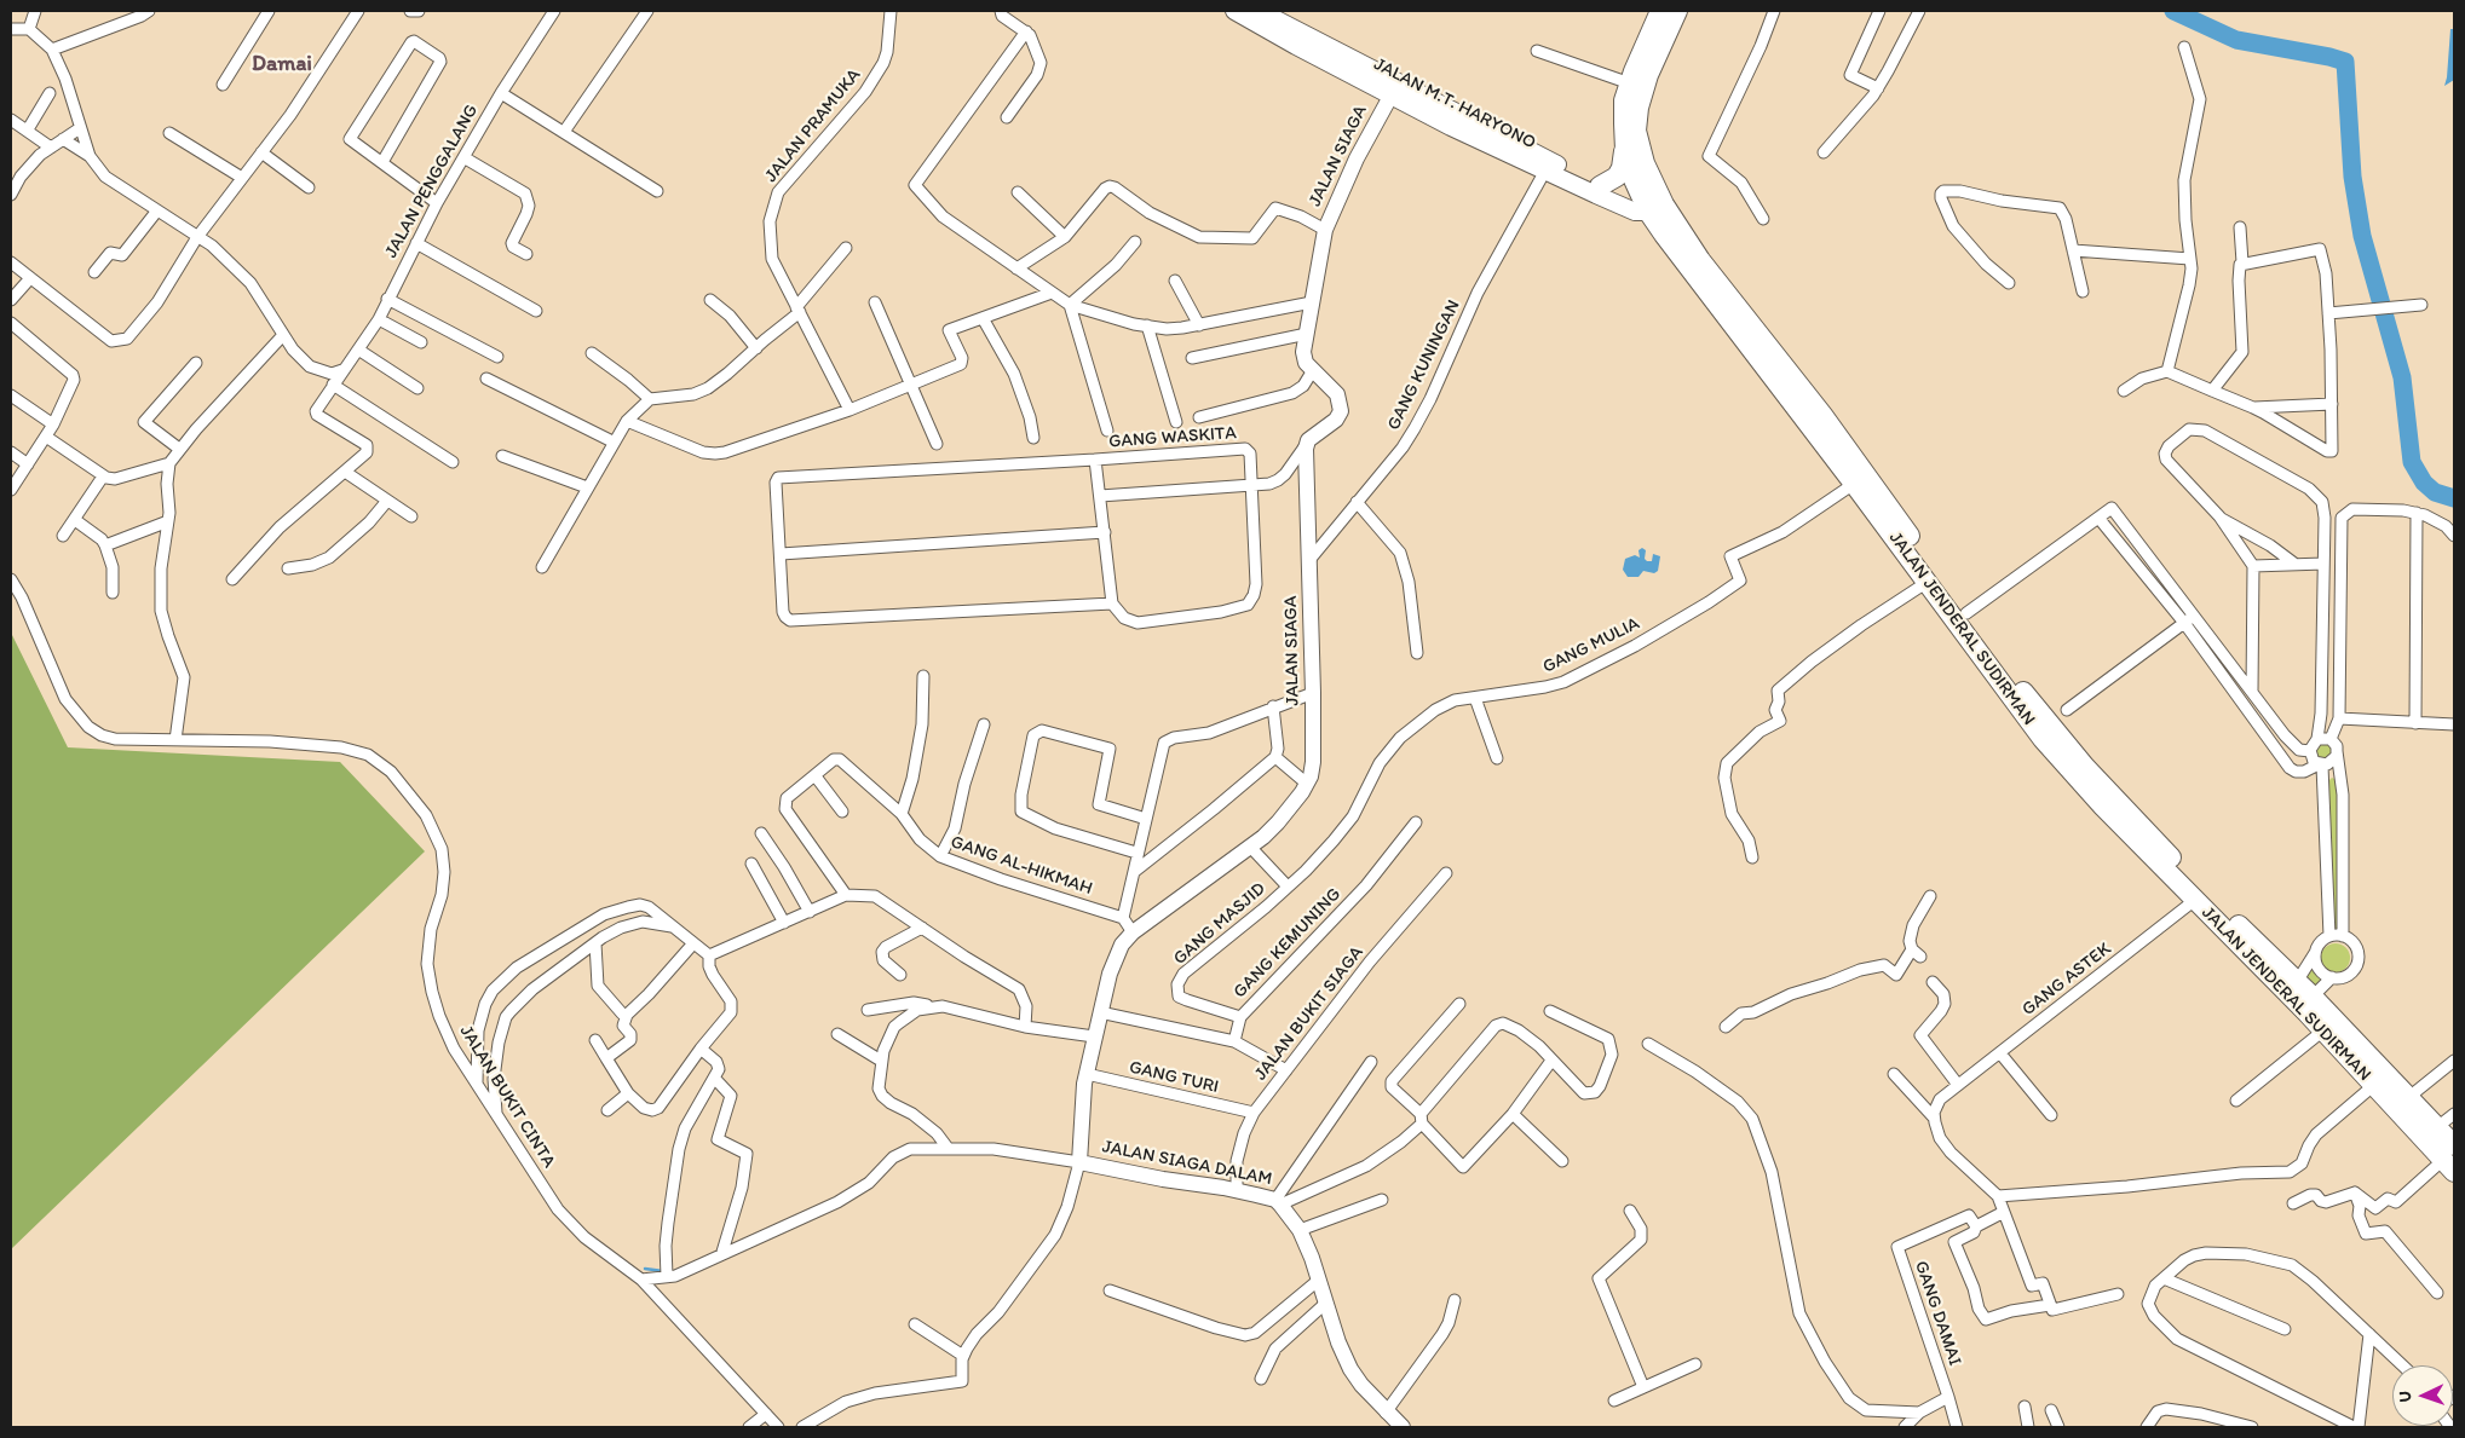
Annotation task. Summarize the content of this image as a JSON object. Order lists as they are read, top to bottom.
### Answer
{
  "streets": {
    "highway": ["JALAN JENDERAL SUDIRMAN"],
    "main road": ["JALAN M.T. HARYONO"],
    "street": [
      "JALAN PRAMUKA",
      "JALAN SIAGA",
      "JALAN PENGGALANG",
      "GANG KUNINGAN",
      "GANG WASKITA",
      "GANG MULIA",
      "GANG AL-HIKMAH",
      "GANG MASJID",
      "GANG KEMUNING",
      "GANG ASTEK",
      "JALAN BUKIT SIAGA",
      "GANG TURI",
      "JALAN BUKIT CINTA",
      "JALAN SIAGA DALAM",
      "GANG DAMAI"
    ]
  },
  "crossings": [
    ["JALAN M.T. HARYONO", "JALAN SIAGA"],
    ["JALAN M.T. HARYONO", "GANG KUNINGAN"],
    ["JALAN M.T. HARYONO", "JALAN JENDERAL SUDIRMAN"],
    ["JALAN SIAGA", "GANG KUNINGAN"],
    ["JALAN SIAGA", "GANG TURI"],
    ["JALAN SIAGA", "JALAN SIAGA DALAM"],
    ["JALAN JENDERAL SUDIRMAN", "GANG MULIA"],
    ["JALAN JENDERAL SUDIRMAN", "GANG ASTEK"],
    ["GANG MULIA", "GANG MASJID"],
    ["GANG MASJID", "GANG KEMUNING"],
    ["JALAN BUKIT SIAGA", "GANG TURI"],
    ["JALAN BUKIT SIAGA", "JALAN SIAGA DALAM"]
  ],
  "districts": ["Damai"],
  "north": "left"
}
